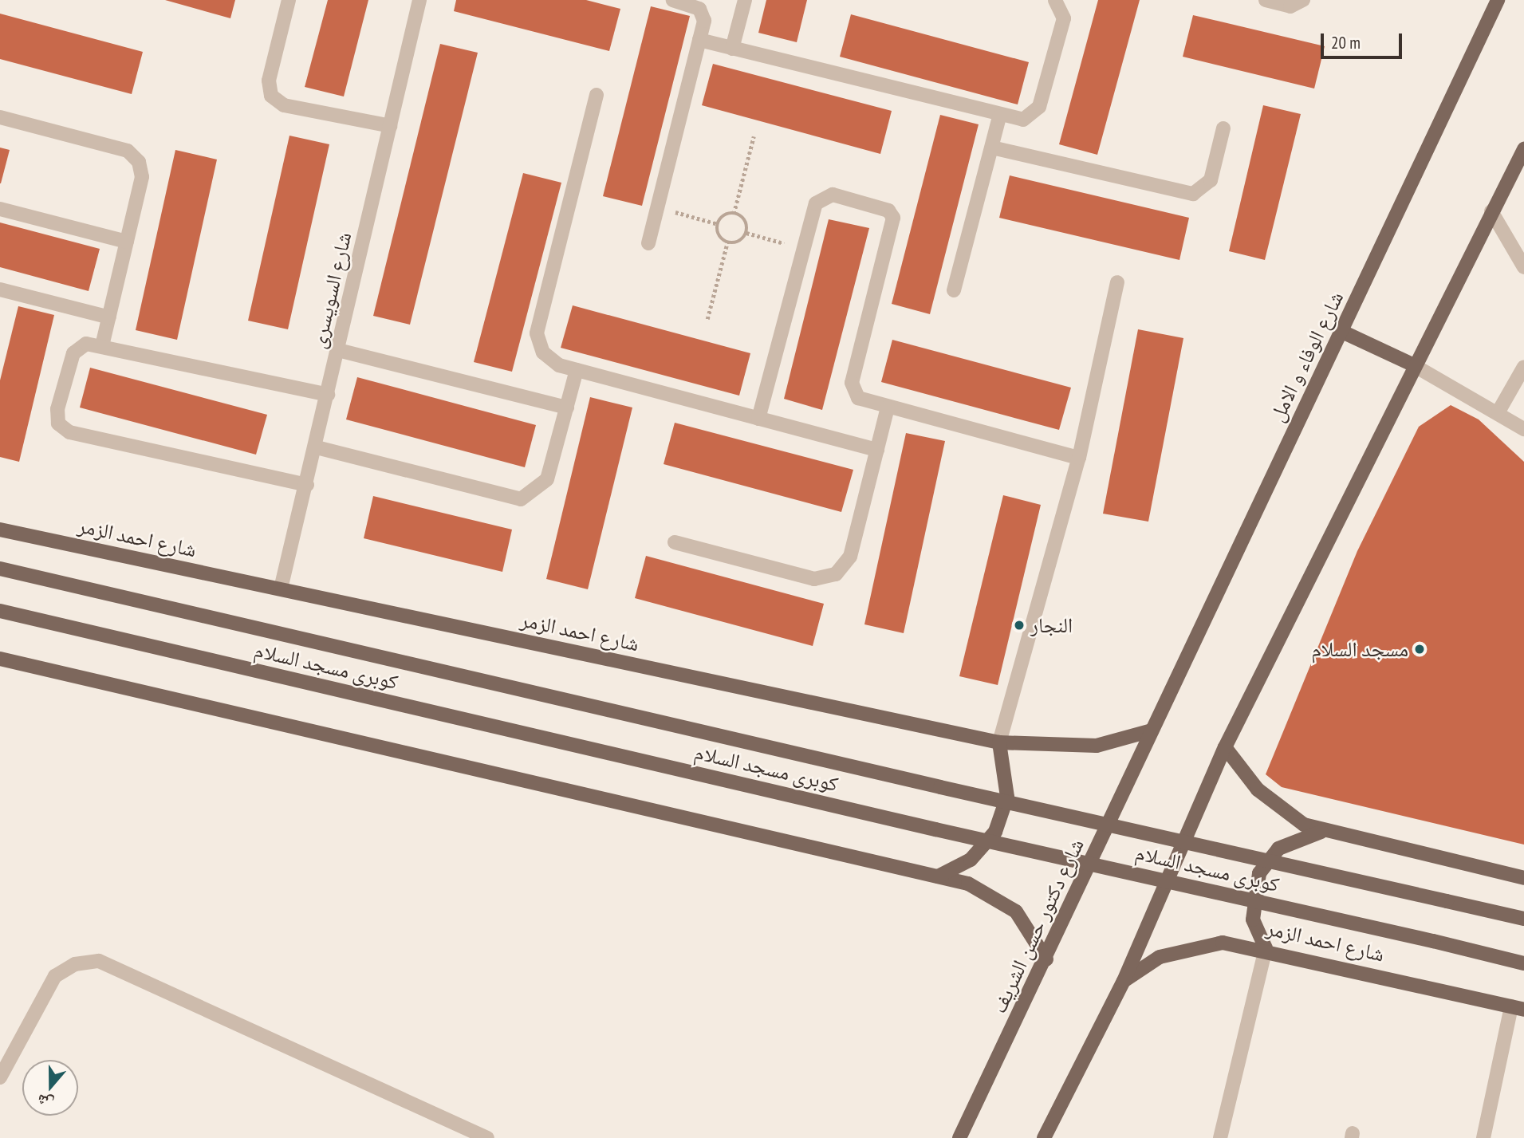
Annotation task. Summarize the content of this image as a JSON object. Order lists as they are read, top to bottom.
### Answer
{
  "streets": {
    "main road": [
      "شارع الوفاء و الامل",
      "شارع احمد الزمر",
      "كوبرى مسجد السلام",
      "شارع دكتور حسن الشريف"
    ],
    "street": ["شارع السويسرى"]
  },
  "crossings": [
    ["شارع السويسرى", "شارع احمد الزمر"],
    ["شارع الوفاء و الامل", "شارع احمد الزمر"],
    ["شارع الوفاء و الامل", "شارع دكتور حسن الشريف"],
    ["شارع احمد الزمر", "شارع دكتور حسن الشريف"]
  ],
  "places": ["النجار", "مسجد السلام"],
  "scale_bar": "20 m",
  "north": "bottom"
}
